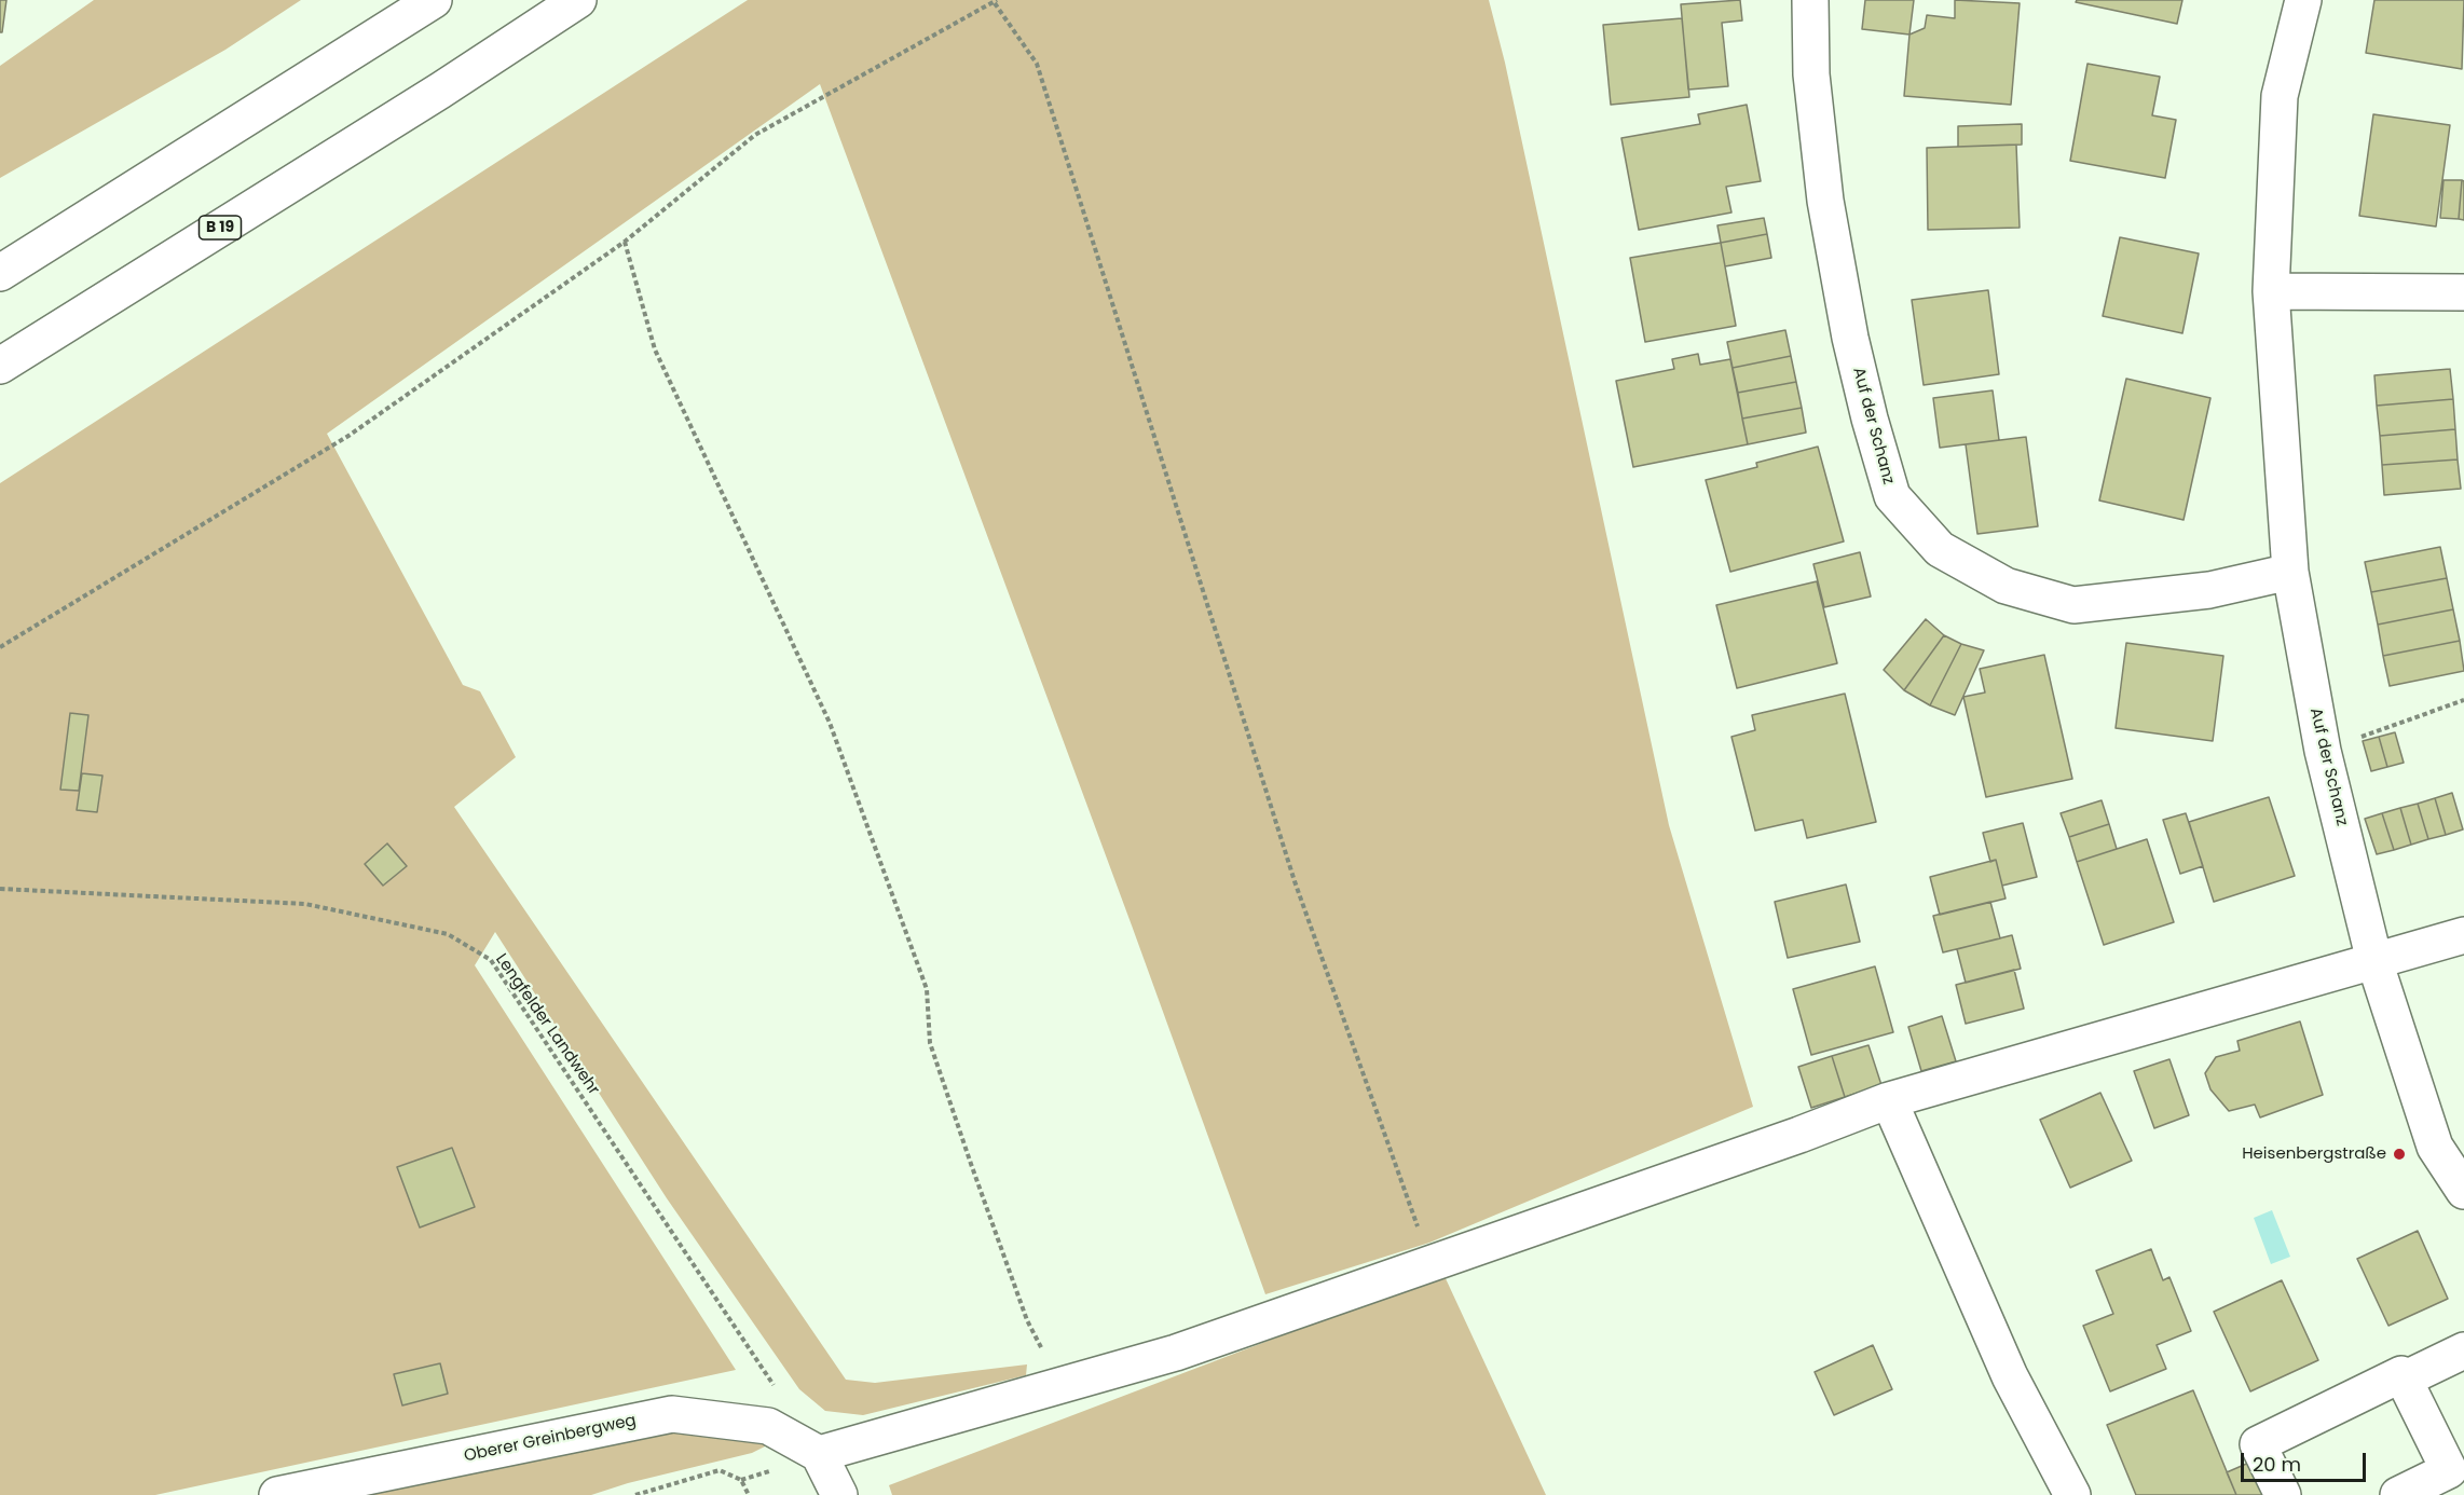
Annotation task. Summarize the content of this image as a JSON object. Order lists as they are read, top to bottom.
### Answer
{
  "streets": {
    "main road": ["B 19", "Auf der Schanz", "Oberer Greinbergweg"],
    "path": ["Lengfelder Landwehr"]
  },
  "places": ["Heisenbergstraße"],
  "scale_bar": "20 m"
}
